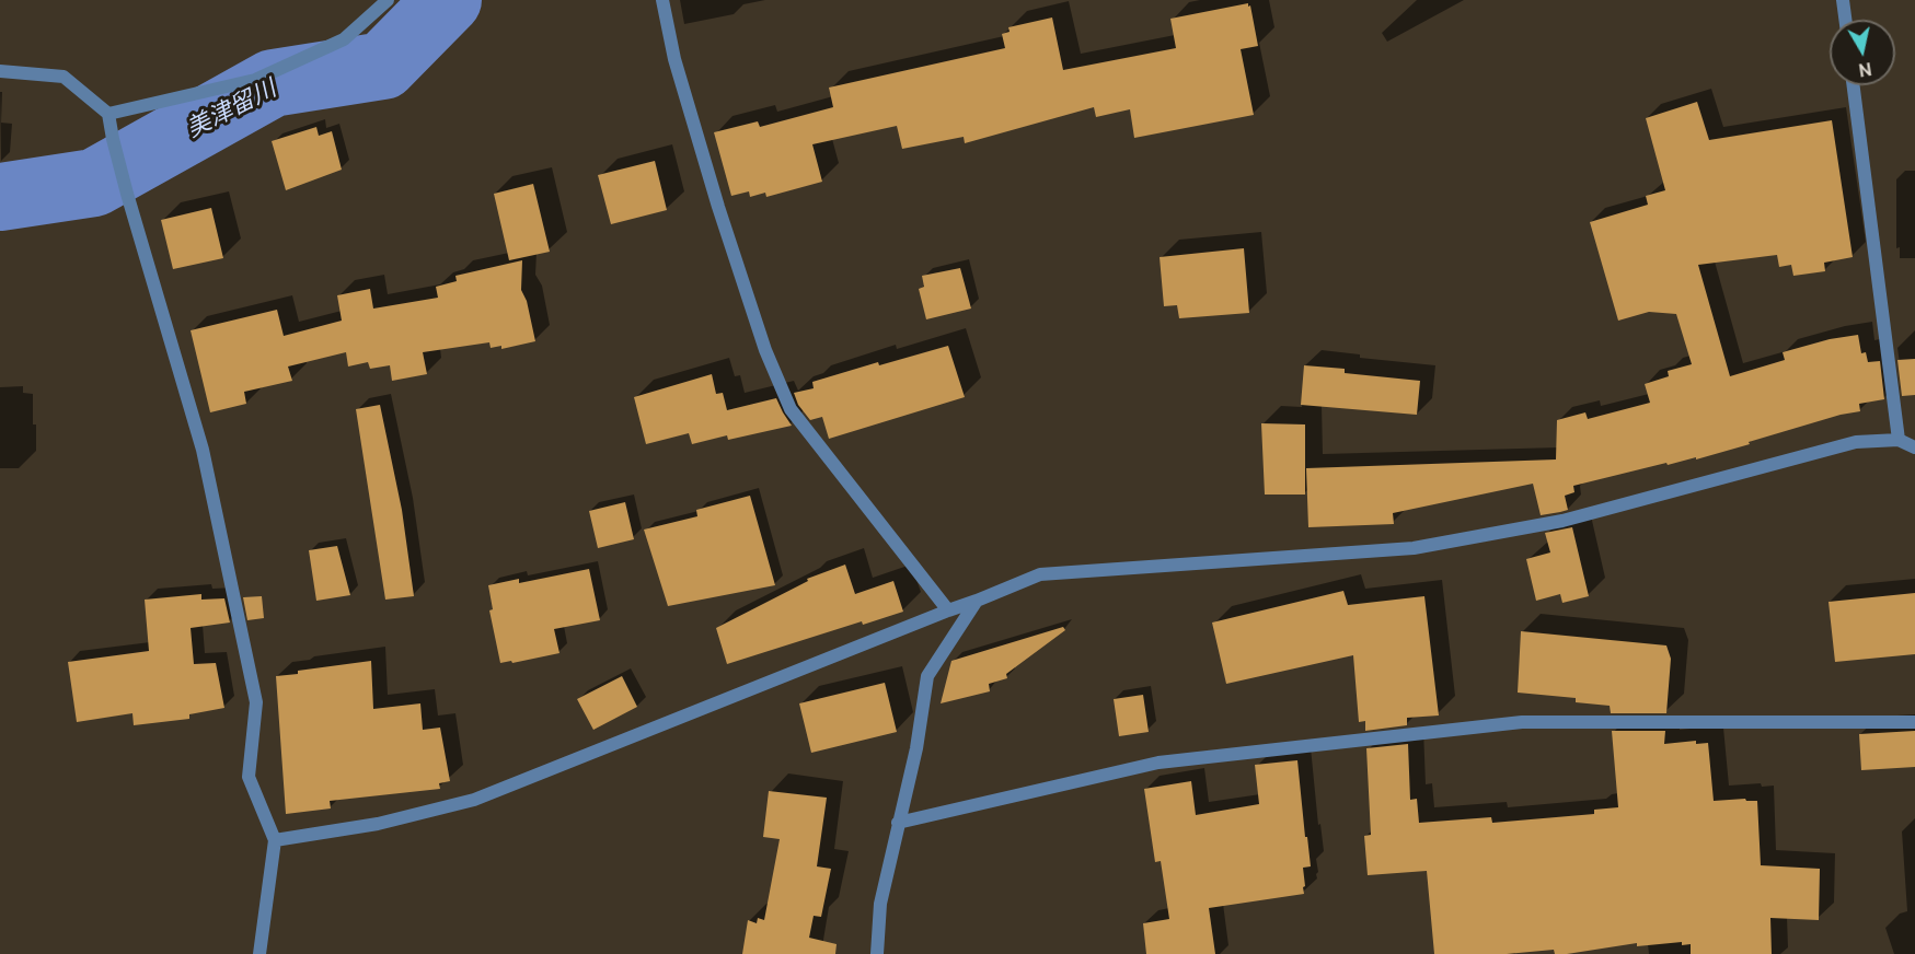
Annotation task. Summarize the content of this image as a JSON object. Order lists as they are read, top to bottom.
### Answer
{
  "water": ["美津留川"],
  "north": "bottom"
}
